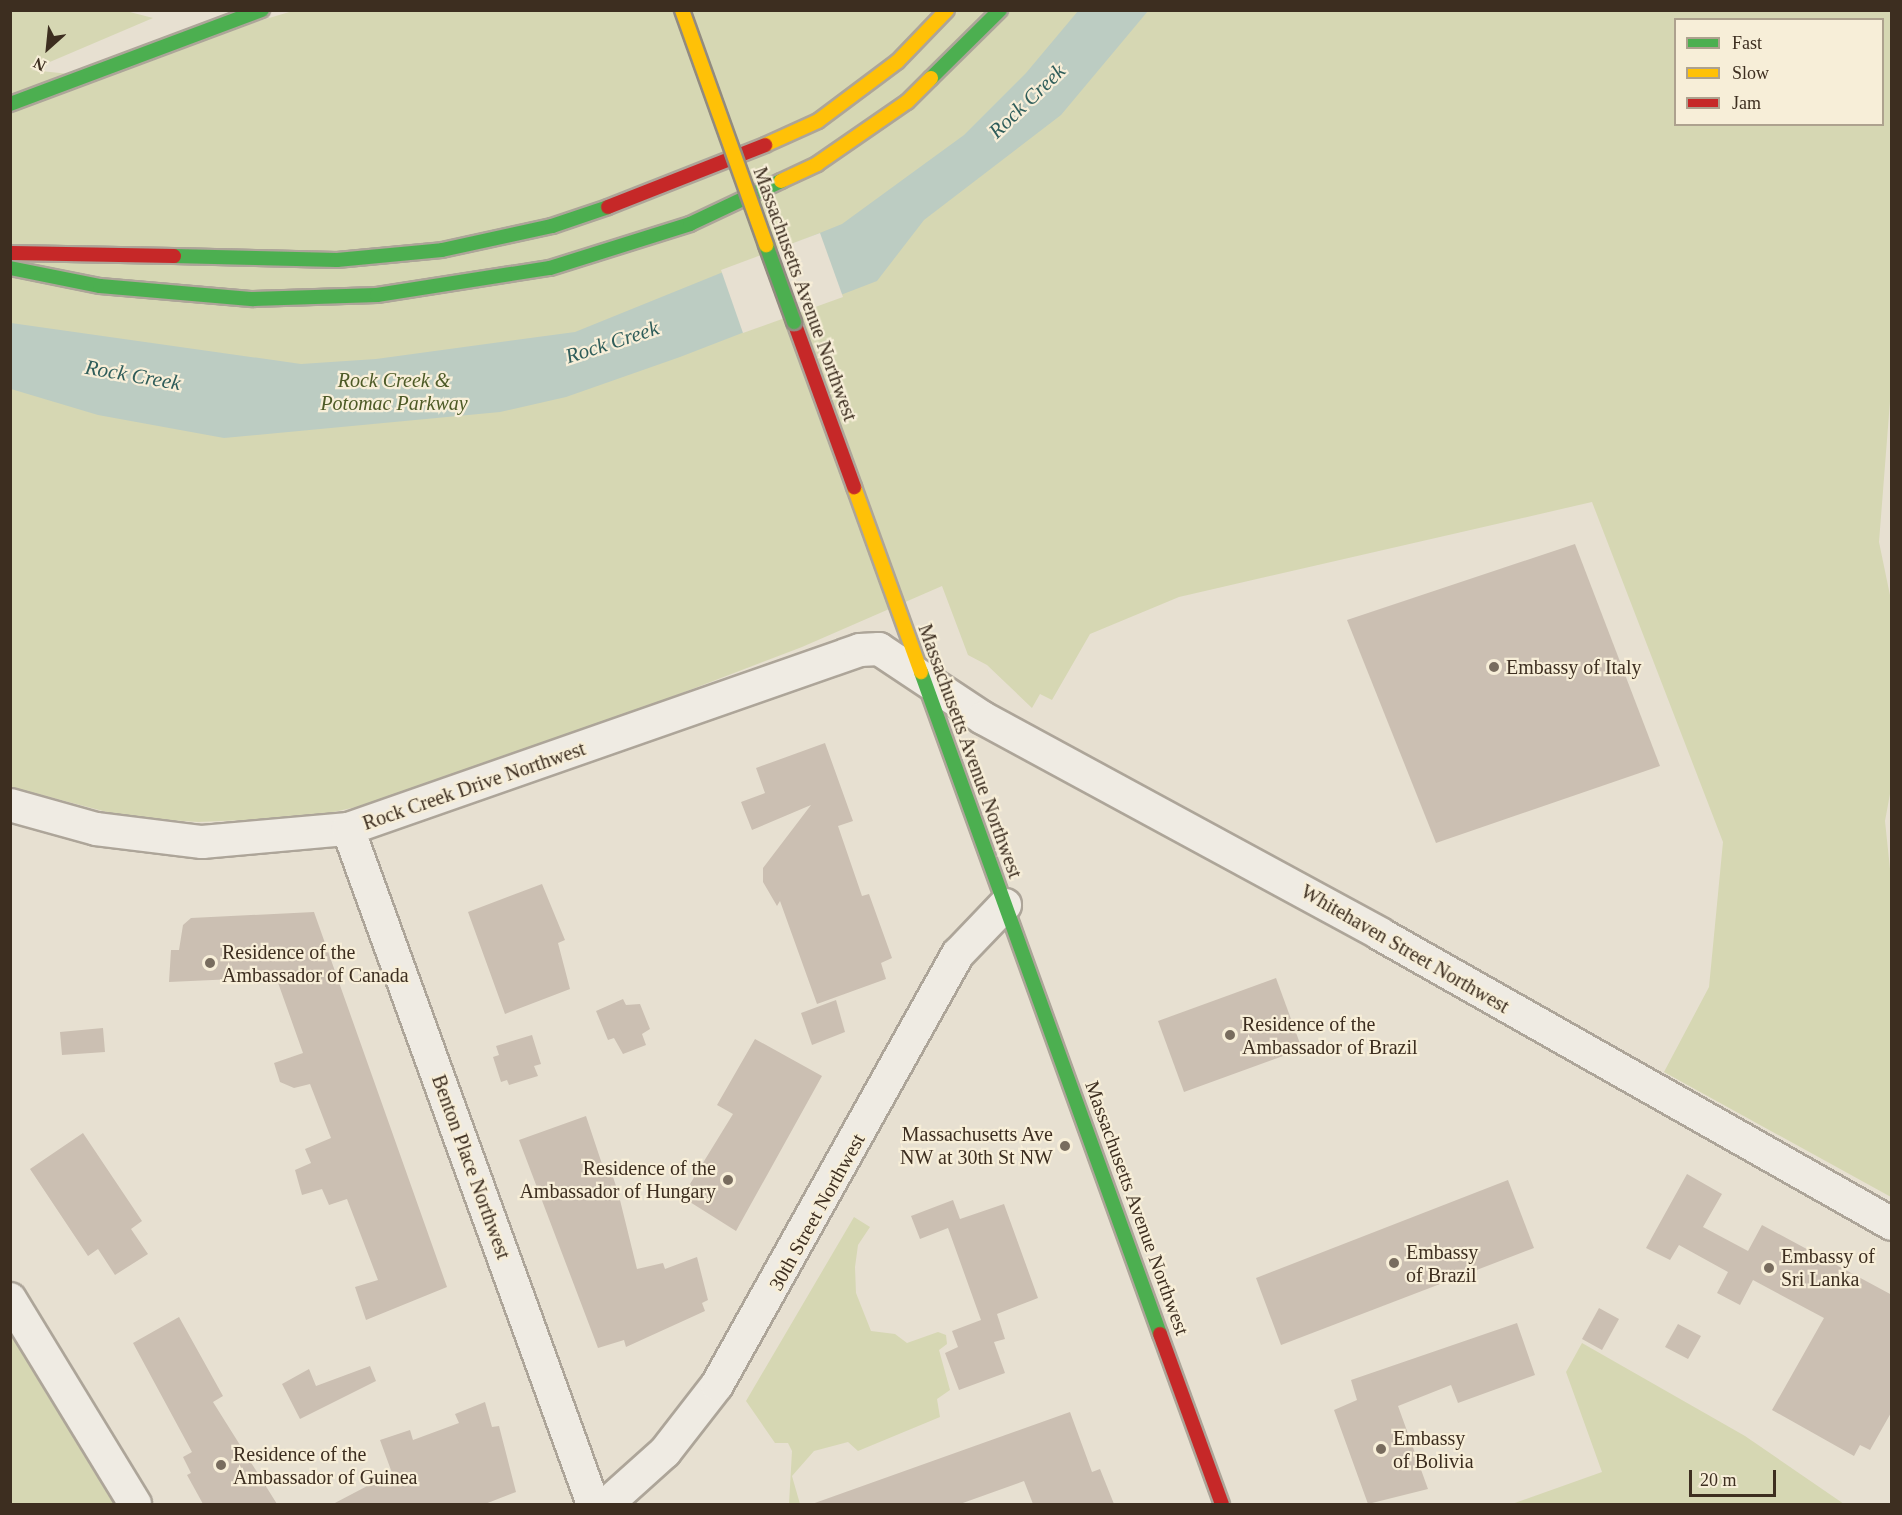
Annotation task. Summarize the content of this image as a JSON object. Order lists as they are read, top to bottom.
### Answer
{
  "streets": {
    "main road": ["Massachusetts Avenue Northwest"],
    "street": [
      "Rock Creek Drive Northwest",
      "Whitehaven Street Northwest",
      "Benton Place Northwest",
      "30th Street Northwest"
    ]
  },
  "crossings": [
    ["Massachusetts Avenue Northwest", "Rock Creek Drive Northwest"],
    ["Massachusetts Avenue Northwest", "Whitehaven Street Northwest"],
    ["Massachusetts Avenue Northwest", "30th Street Northwest"],
    ["Rock Creek Drive Northwest", "Whitehaven Street Northwest"],
    ["Rock Creek Drive Northwest", "Benton Place Northwest"]
  ],
  "water": ["Rock Creek"],
  "parks": ["Rock Creek & Potomac Parkway"],
  "places": [
    "Embassy of Italy",
    "Residence of the Ambassador of Canada",
    "Residence of the Ambassador of Brazil",
    "Massachusetts Ave NW at 30th St NW",
    "Residence of the Ambassador of Hungary",
    "Embassy of Brazil",
    "Embassy of Sri Lanka",
    "Embassy of Bolivia",
    "Residence of the Ambassador of Guinea"
  ],
  "legend": ["Fast", "Slow", "Jam"],
  "scale_bar": "20 m",
  "north": "bottom left"
}
